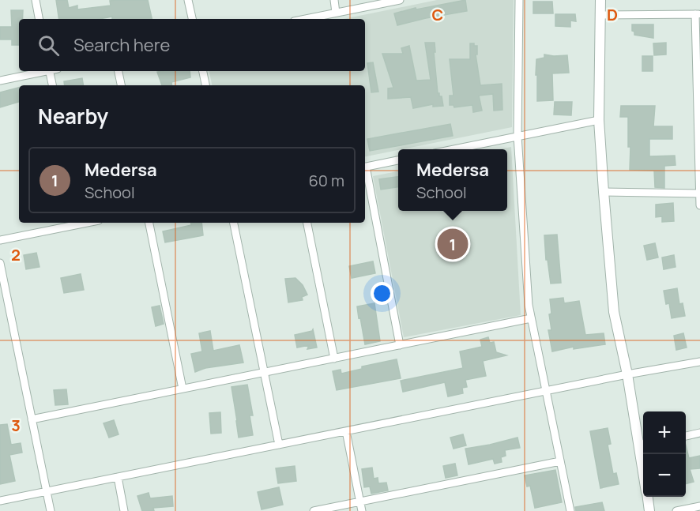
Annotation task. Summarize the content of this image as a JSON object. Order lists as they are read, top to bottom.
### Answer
{
  "page": {
    "search": "Search here",
    "heading": "Nearby",
    "list": [
      {
        "mark": "1",
        "name": "Medersa",
        "note": "School",
        "value": "60 m"
      }
    ],
    "popup": ["Medersa", "School"],
    "pins": "1",
    "map_buttons": ["+", "−"]
  },
  "grid": {
    "columns": ["C", "D"],
    "rows": ["2", "3"]
  }
}
